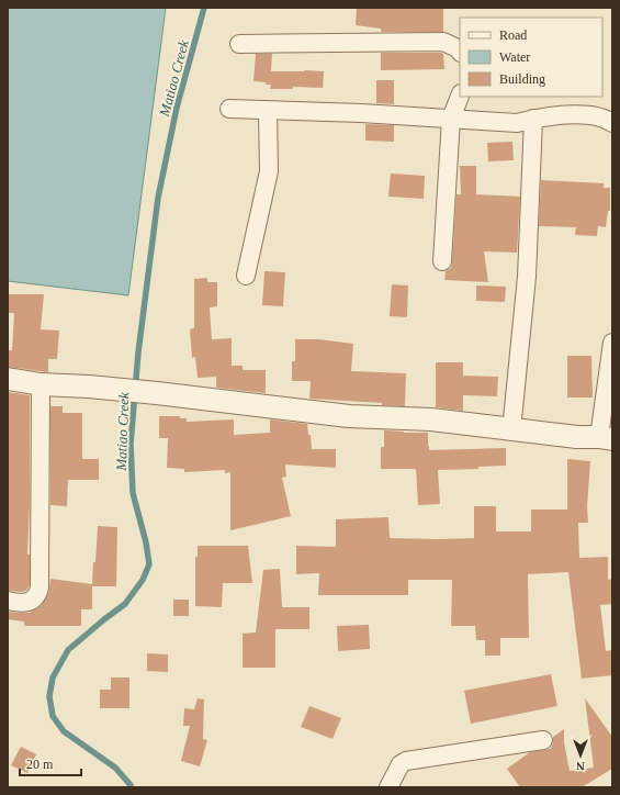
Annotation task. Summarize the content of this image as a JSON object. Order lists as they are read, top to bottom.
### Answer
{
  "water": ["Matiao Creek"],
  "legend": ["Road", "Water", "Building"],
  "scale_bar": "20 m",
  "north": "bottom"
}
